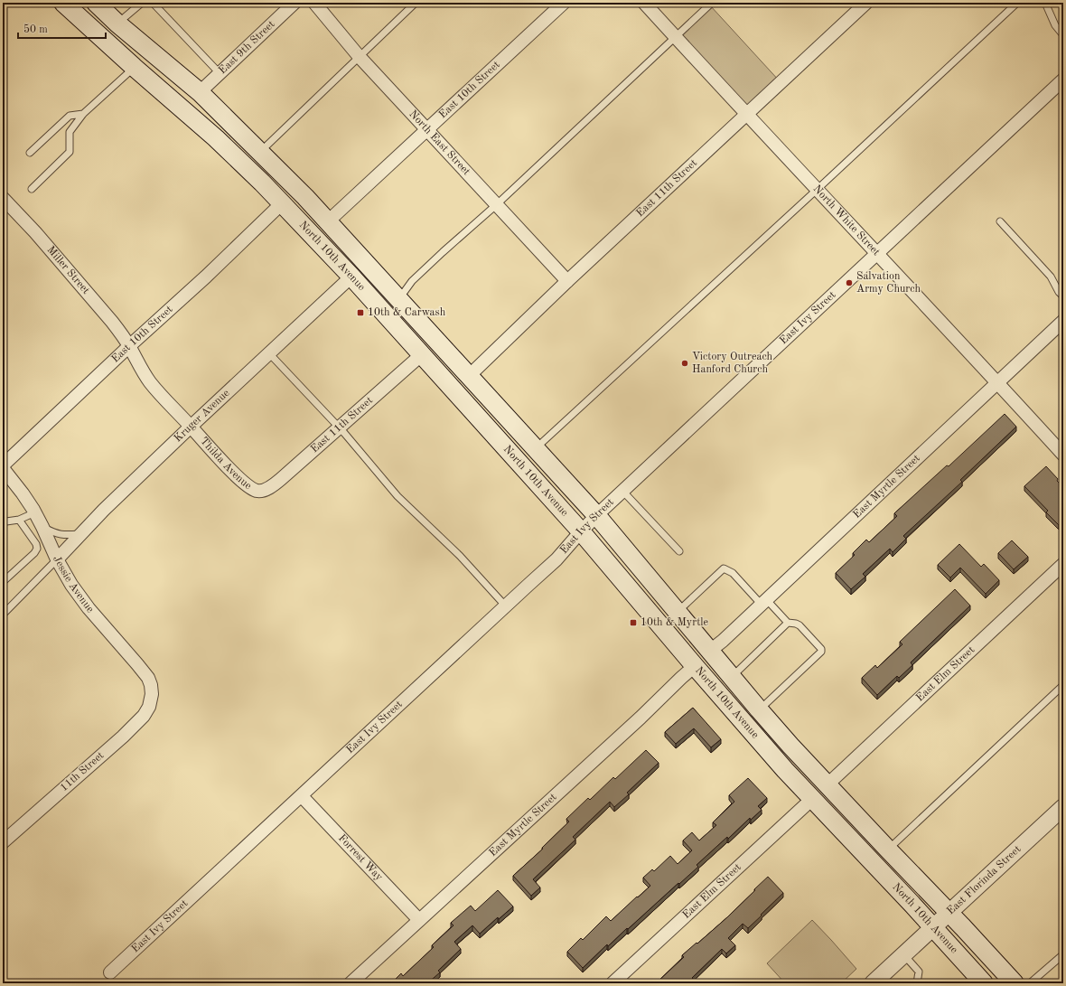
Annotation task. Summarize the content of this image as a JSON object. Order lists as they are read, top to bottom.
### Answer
{
  "streets": {
    "main road": ["North 10th Avenue"],
    "street": [
      "East 9th Street",
      "East 10th Street",
      "North East Street",
      "East 11th Street",
      "North White Street",
      "Miller Street",
      "East Ivy Street",
      "Kruger Avenue",
      "Thilda Avenue",
      "East Myrtle Street",
      "Jessie Avenue",
      "East Elm Street",
      "11th Street",
      "Forrest Way",
      "East Florinda Street"
    ]
  },
  "crossings": [
    ["East 9th Street", "North 10th Avenue"],
    ["East 10th Street", "North East Street"],
    ["East 10th Street", "North 10th Avenue"],
    ["East 10th Street", "Miller Street"],
    ["East 10th Street", "Thilda Avenue"],
    ["East 10th Street", "Jessie Avenue"],
    ["North East Street", "East 11th Street"],
    ["East 11th Street", "North White Street"],
    ["East 11th Street", "North 10th Avenue"],
    ["East 11th Street", "Thilda Avenue"],
    ["North White Street", "East Ivy Street"],
    ["North White Street", "East Myrtle Street"],
    ["North 10th Avenue", "East Ivy Street"],
    ["North 10th Avenue", "Kruger Avenue"],
    ["North 10th Avenue", "East Myrtle Street"],
    ["North 10th Avenue", "East Elm Street"],
    ["North 10th Avenue", "East Florinda Street"],
    ["Miller Street", "Thilda Avenue"],
    ["East Ivy Street", "Forrest Way"],
    ["Kruger Avenue", "Thilda Avenue"],
    ["Kruger Avenue", "Jessie Avenue"],
    ["East Myrtle Street", "Forrest Way"],
    ["Jessie Avenue", "11th Street"]
  ],
  "places": {
    "other": ["Salvation Army Church", "Victory Outreach Hanford Church"],
    "transit": ["10th & Carwash", "10th & Myrtle"]
  },
  "scale_bar": "50 m"
}
